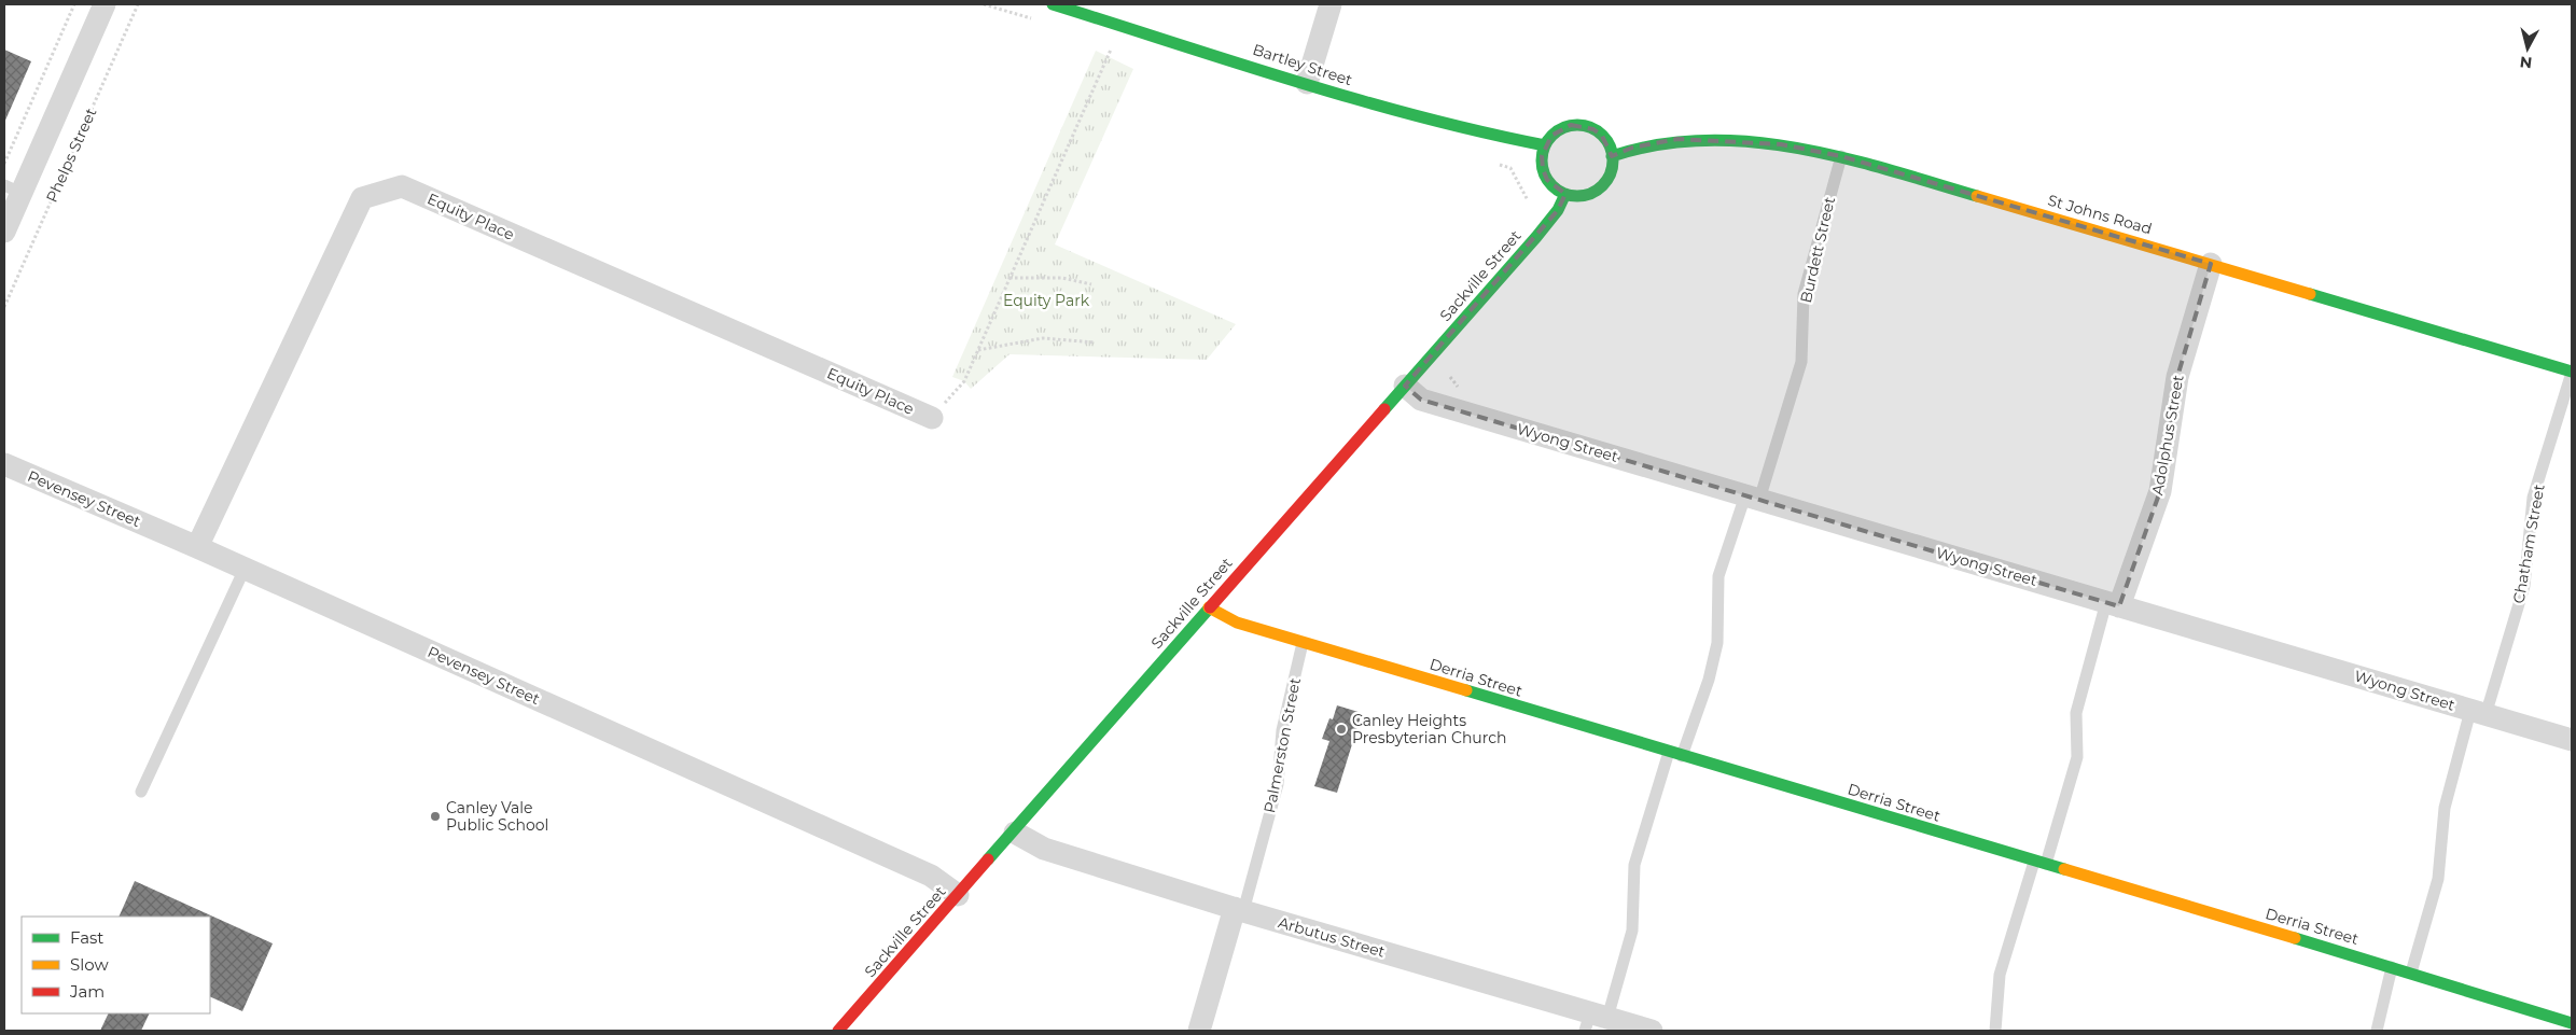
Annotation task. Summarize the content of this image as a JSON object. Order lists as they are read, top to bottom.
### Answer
{
  "streets": {
    "main road": [
      "Bartley Street",
      "St Johns Road",
      "Sackville Street",
      "Derria Street"
    ],
    "street": [
      "Phelps Street",
      "Equity Place",
      "Adolphus Street",
      "Wyong Street",
      "Pevensey Street",
      "Palmerston Street",
      "Arbutus Street"
    ],
    "lane": ["Burdett Street", "Chatham Street"]
  },
  "crossings": [
    ["Bartley Street", "St Johns Road"],
    ["Bartley Street", "Sackville Street"],
    ["St Johns Road", "Burdett Street"],
    ["St Johns Road", "Sackville Street"],
    ["St Johns Road", "Adolphus Street"],
    ["St Johns Road", "Chatham Street"],
    ["Equity Place", "Pevensey Street"],
    ["Burdett Street", "Wyong Street"],
    ["Burdett Street", "Derria Street"],
    ["Sackville Street", "Wyong Street"],
    ["Sackville Street", "Pevensey Street"],
    ["Sackville Street", "Derria Street"],
    ["Sackville Street", "Arbutus Street"],
    ["Adolphus Street", "Wyong Street"],
    ["Adolphus Street", "Derria Street"],
    ["Wyong Street", "Chatham Street"],
    ["Chatham Street", "Derria Street"],
    ["Derria Street", "Palmerston Street"],
    ["Palmerston Street", "Arbutus Street"]
  ],
  "parks": ["Equity Park"],
  "places": ["Canley Heights Presbyterian Church", "Canley Vale Public School"],
  "legend": ["Fast", "Slow", "Jam"],
  "north": "bottom"
}
